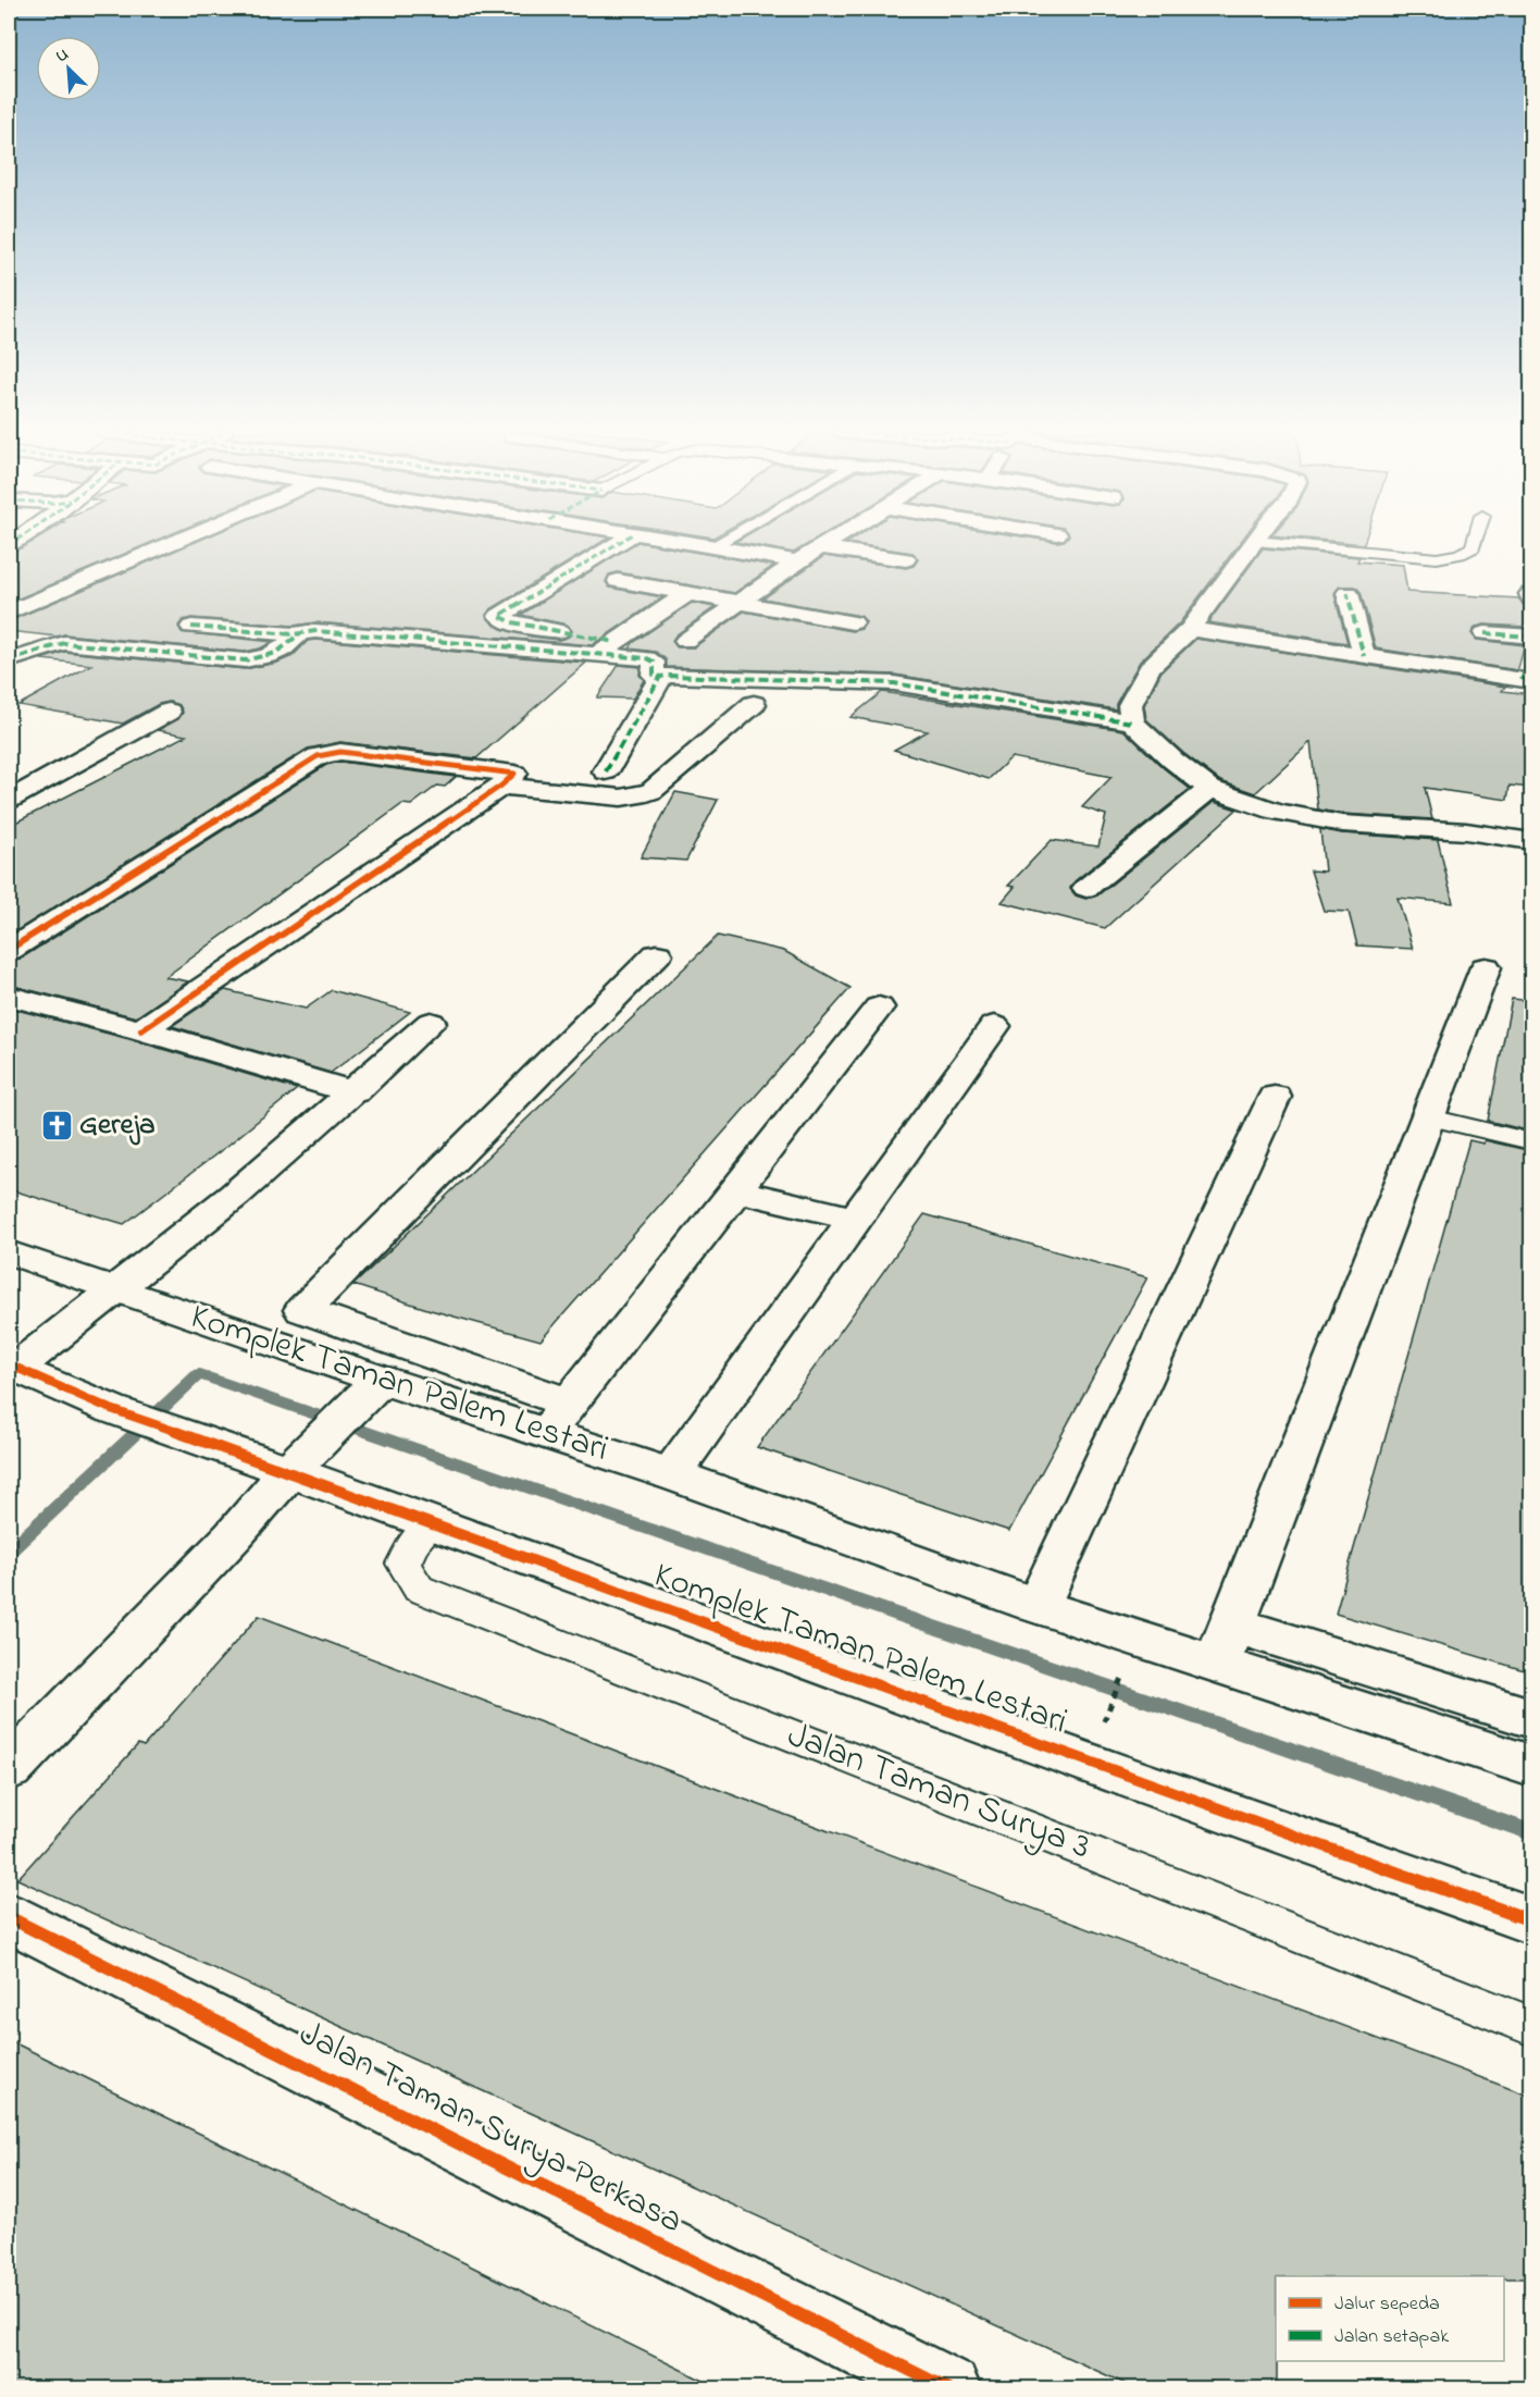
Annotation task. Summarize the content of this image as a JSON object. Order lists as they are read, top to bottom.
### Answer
{
  "streets": {
    "street": ["Komplek Taman Palem Lestari", "Jalan Taman Surya Perkasa"],
    "lane": ["Jalan Taman Surya 3"]
  },
  "crossings": [
    ["Komplek Taman Palem Lestari", "Jalan Taman Surya 3"]
  ],
  "places": {
    "church": ["Gereja"]
  },
  "legend": ["Jalur sepeda", "Jalan setapak"],
  "north": "top left"
}
